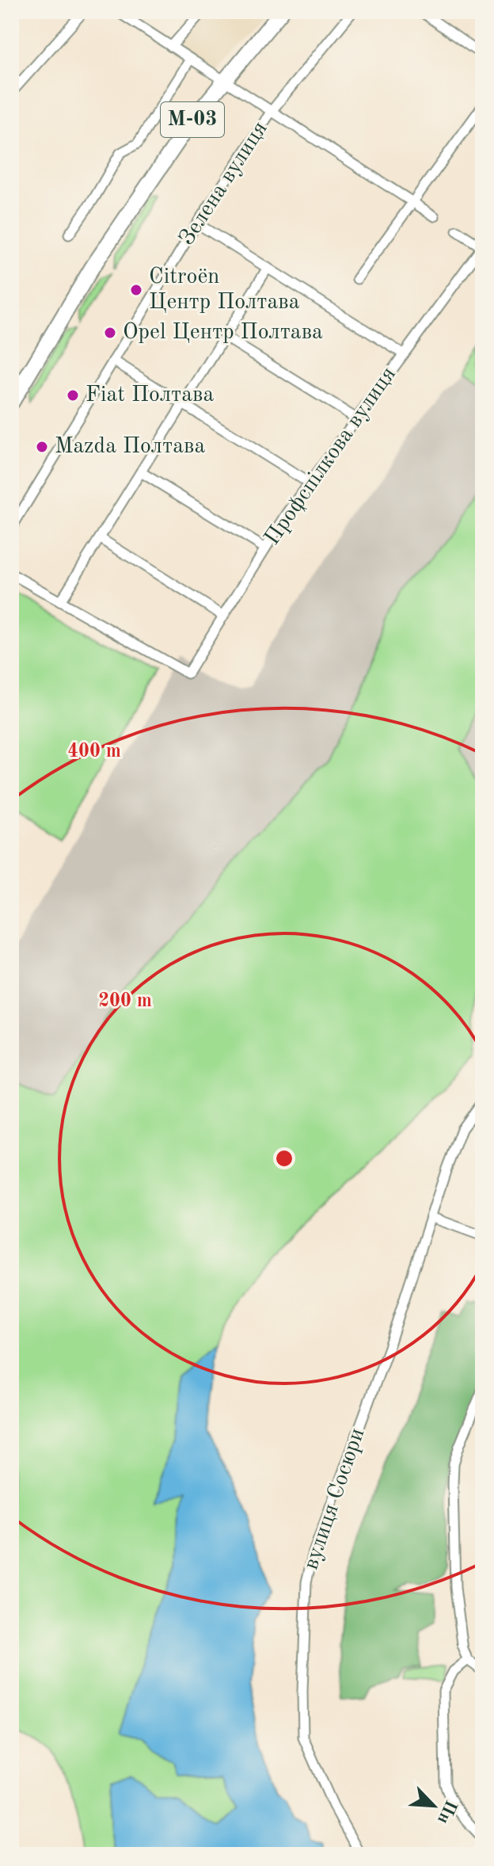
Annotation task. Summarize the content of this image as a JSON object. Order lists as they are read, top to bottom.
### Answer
{
  "streets": {
    "highway": ["М-03"],
    "street": ["Зелена вулиця", "Профспілкова вулиця", "вулиця Сосюри"]
  },
  "places": [
    "Citroën Центр Полтава",
    "Opel Центр Полтава",
    "Fiat Полтава",
    "Mazda Полтава"
  ],
  "north": "bottom right",
  "rings": ["400 m", "200 m"]
}
